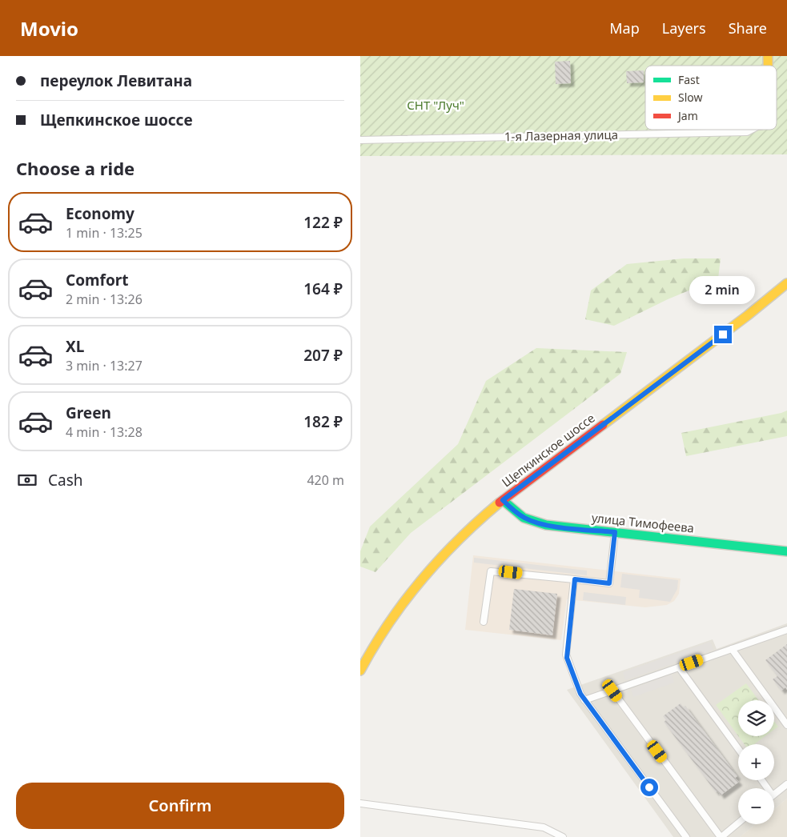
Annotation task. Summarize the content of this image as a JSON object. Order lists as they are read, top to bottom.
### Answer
{
  "streets": {
    "main road": ["Щепкинское шоссе", "улица Тимофеева"],
    "lane": ["1-я Лазерная улица"]
  },
  "crossings": [
    ["Щепкинское шоссе", "улица Тимофеева"]
  ],
  "parks": ["СНТ \"Луч\""],
  "legend": ["Fast", "Slow", "Jam"],
  "page": {
    "header": "Movio",
    "nav": ["Map", "Layers", "Share"],
    "banner": ["переулок Левитана", "Щепкинское шоссе"],
    "heading": "Choose a ride",
    "list": [
      {
        "name": "Economy",
        "note": "1 min · 13:25",
        "value": "122 ₽"
      },
      {
        "name": "Comfort",
        "note": "2 min · 13:26",
        "value": "164 ₽"
      },
      {
        "name": "XL",
        "note": "3 min · 13:27",
        "value": "207 ₽"
      },
      {
        "name": "Green",
        "note": "4 min · 13:28",
        "value": "182 ₽"
      }
    ],
    "bubble": "2 min",
    "pay": ["Cash", "420 m"],
    "map_buttons": ["+", "−"],
    "buttons": "Confirm"
  }
}
